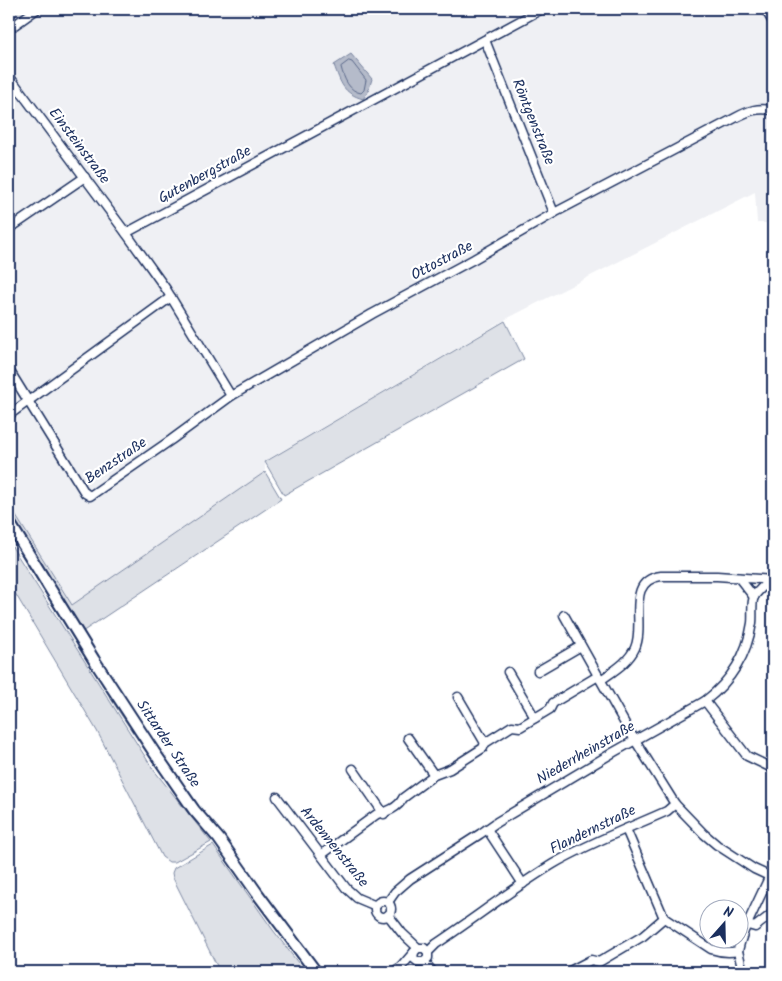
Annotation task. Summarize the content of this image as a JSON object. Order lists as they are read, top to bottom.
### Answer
{
  "streets": {
    "main road": ["Sittarder Straße"],
    "street": [
      "Röntgenstraße",
      "Einsteinstraße",
      "Gutenbergstraße",
      "Ottostraße",
      "Benzstraße",
      "Niederrheinstraße",
      "Flandernstraße",
      "Ardennenstraße"
    ]
  },
  "crossings": [
    ["Röntgenstraße", "Gutenbergstraße"],
    ["Röntgenstraße", "Ottostraße"],
    ["Einsteinstraße", "Gutenbergstraße"],
    ["Ottostraße", "Benzstraße"],
    ["Niederrheinstraße", "Ardennenstraße"],
    ["Flandernstraße", "Ardennenstraße"]
  ],
  "north": "top"
}
